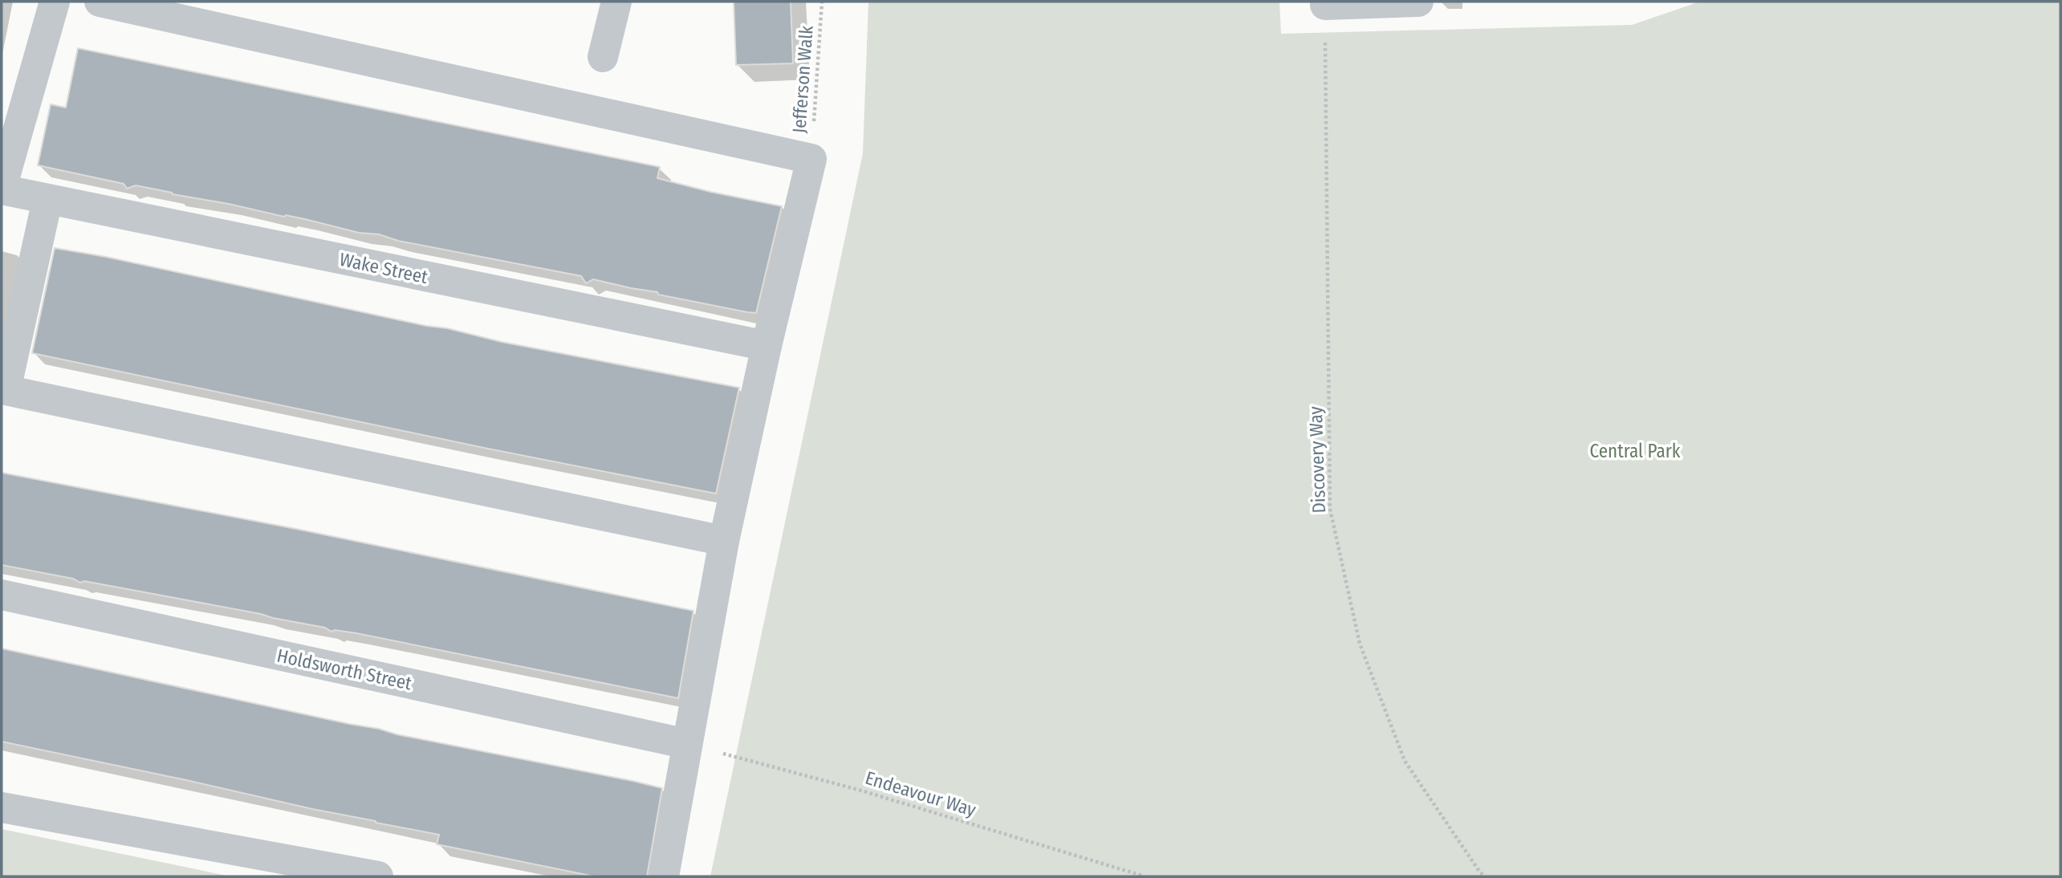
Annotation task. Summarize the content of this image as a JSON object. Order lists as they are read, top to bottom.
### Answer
{
  "streets": {
    "street": ["Wake Street", "Holdsworth Street"],
    "path": ["Jefferson Walk", "Discovery Way", "Endeavour Way"]
  },
  "crossings": [
    ["Holdsworth Street", "Endeavour Way"]
  ],
  "parks": ["Central Park"]
}
